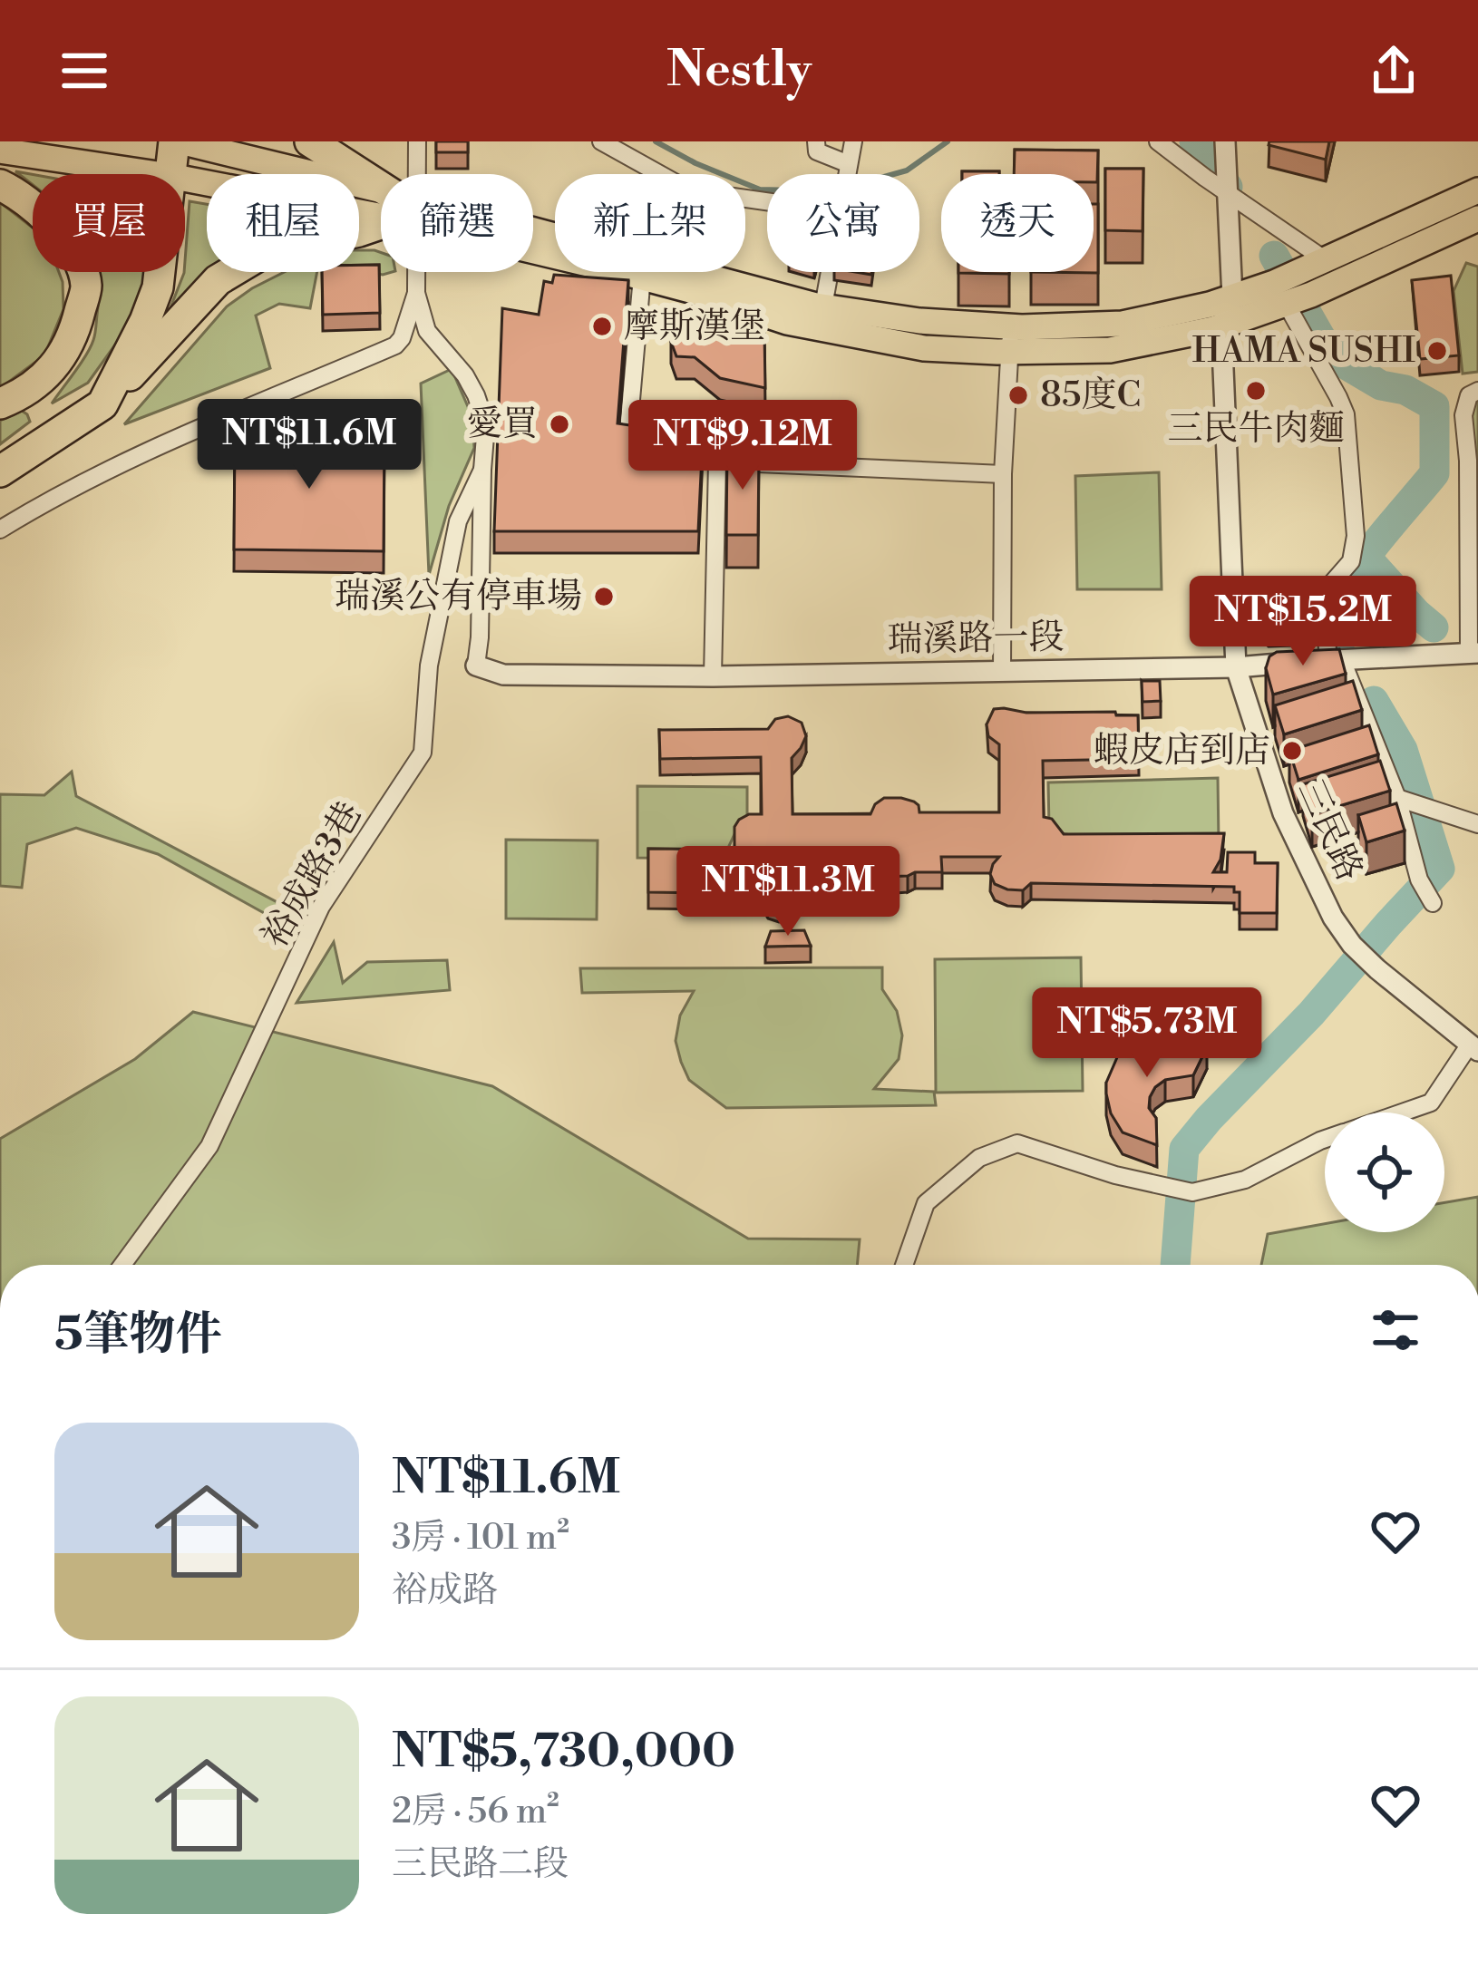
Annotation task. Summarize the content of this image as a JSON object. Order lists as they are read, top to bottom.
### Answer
{
  "streets": {
    "street": ["瑞溪路一段", "三民路", "裕成路3巷"]
  },
  "crossings": [
    ["瑞溪路一段", "三民路"],
    ["瑞溪路一段", "裕成路3巷"]
  ],
  "places": [
    "摩斯漢堡",
    "HAMA SUSHI",
    "三民牛肉麵",
    "85度C",
    "愛買",
    "瑞溪公有停車場",
    "蝦皮店到店"
  ],
  "page": {
    "header": "Nestly",
    "chip": [
      "買屋",
      "租屋",
      "篩選",
      "新上架",
      "公寓",
      "透天"
    ],
    "price": [
      "NT$11.6M",
      "NT$9.12M",
      "NT$15.2M",
      "NT$11.3M",
      "NT$5.73M"
    ],
    "heading": "5筆物件",
    "list": [
      {
        "name": "NT$11.6M",
        "note": "3房 · 101 m² · 裕成路"
      },
      {
        "name": "NT$5,730,000",
        "note": "2房 · 56 m² · 三民路二段"
      }
    ]
  }
}
